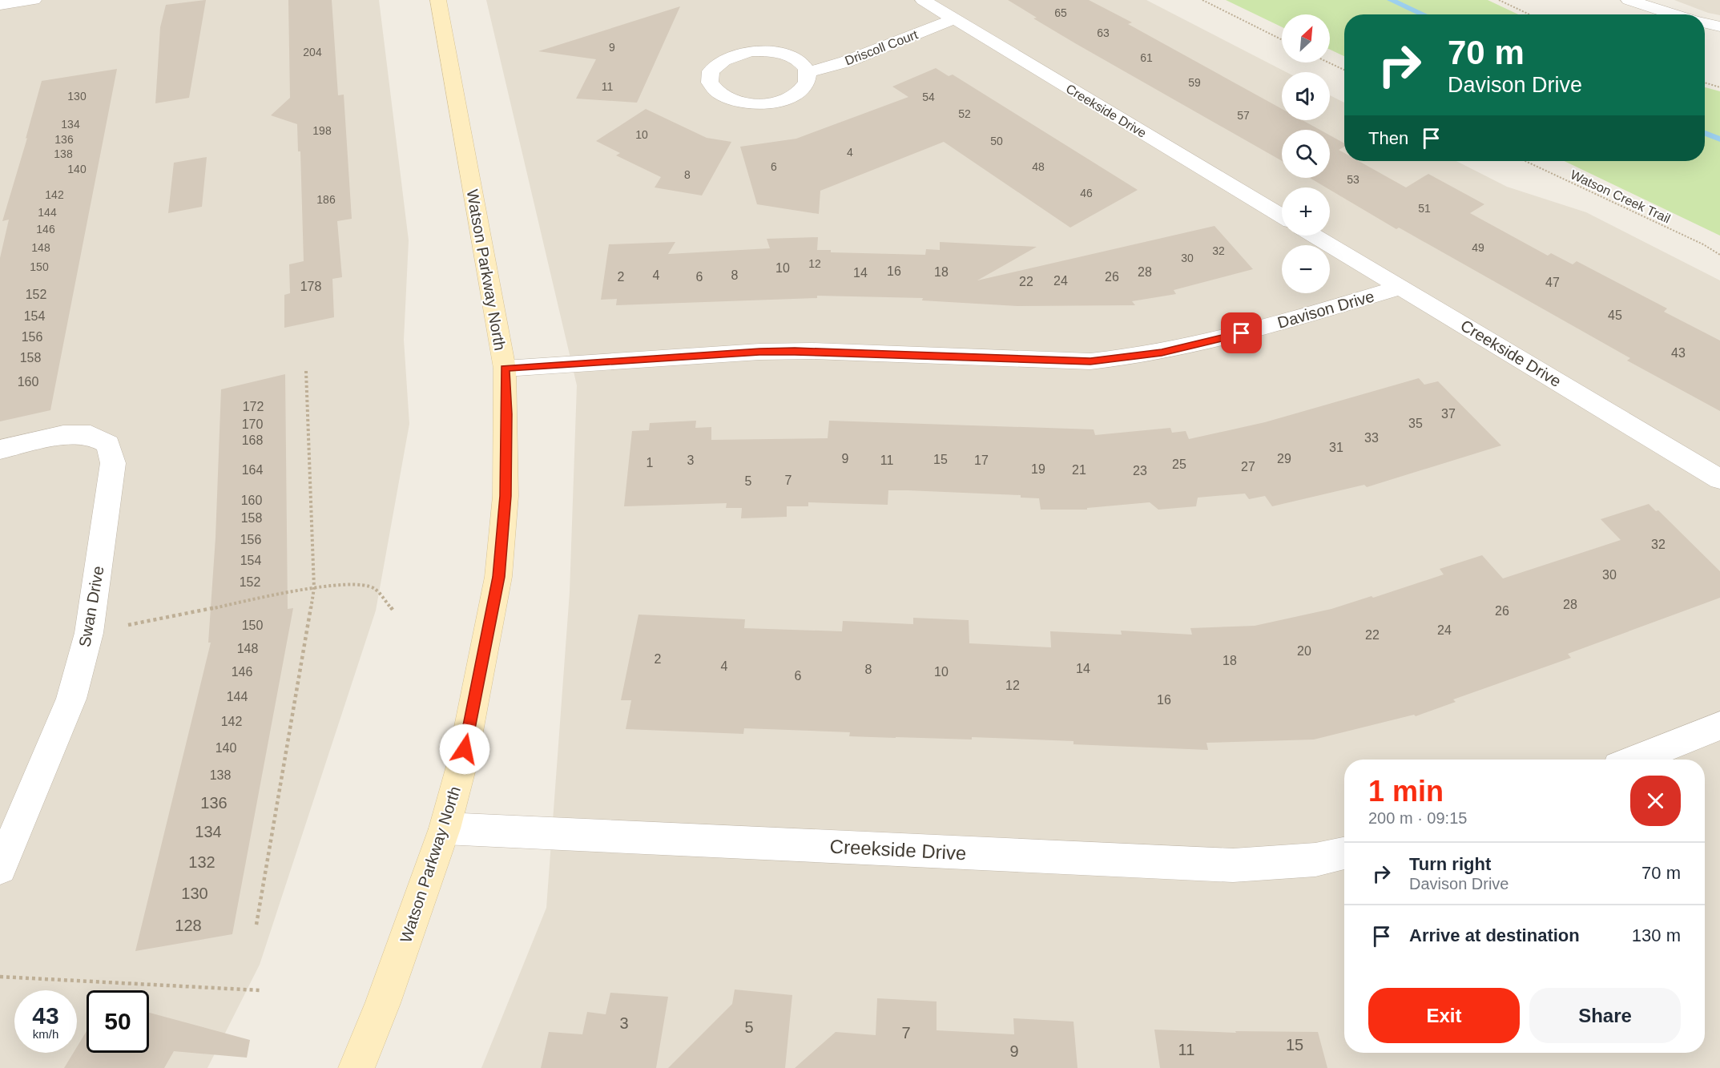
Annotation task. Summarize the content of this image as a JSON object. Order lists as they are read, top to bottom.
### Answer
{
  "streets": {
    "main road": ["Watson Parkway North"],
    "street": [
      "Driscoll Court",
      "Creekside Drive",
      "Davison Drive",
      "Swan Drive"
    ],
    "path": ["Watson Creek Trail"]
  },
  "crossings": [
    ["Driscoll Court", "Creekside Drive"],
    ["Creekside Drive", "Watson Parkway North"],
    ["Creekside Drive", "Davison Drive"],
    ["Watson Parkway North", "Davison Drive"]
  ],
  "house_numbers": [
    "65",
    "63",
    "9",
    "204",
    "61",
    "59",
    "11",
    "130",
    "54",
    "52",
    "57",
    "134",
    "198",
    "10",
    "136",
    "50",
    "4",
    "138",
    "6",
    "48",
    "140",
    "8",
    "53",
    "46",
    "142",
    "186",
    "51",
    "144",
    "146",
    "148",
    "49",
    "32",
    "30",
    "12",
    "150",
    "10",
    "16",
    "18",
    "28",
    "14",
    "4",
    "8",
    "2",
    "6",
    "26",
    "24",
    "22",
    "47",
    "178",
    "152",
    "45",
    "154",
    "156",
    "43",
    "158",
    "160",
    "172",
    "37",
    "35",
    "170",
    "33",
    "168",
    "31",
    "9",
    "29",
    "15",
    "3",
    "11",
    "17",
    "1",
    "25",
    "27",
    "19",
    "164",
    "21",
    "23",
    "7",
    "5",
    "160",
    "158",
    "156",
    "32",
    "154",
    "30",
    "152",
    "28",
    "26",
    "150",
    "24",
    "22",
    "148",
    "20",
    "2",
    "18",
    "4",
    "14",
    "8",
    "146",
    "10",
    "6",
    "12",
    "144",
    "16",
    "142",
    "140",
    "138",
    "136",
    "134",
    "132",
    "130",
    "128",
    "3",
    "5",
    "7",
    "15",
    "11",
    "9"
  ],
  "north": "top right",
  "page": {
    "map_buttons": ["+", "−"],
    "turn": ["70 m", "Davison Drive"],
    "then": "Then",
    "heading": ["1 min", "200 m · 09:15"],
    "list": [
      {
        "name": "Turn right",
        "note": "Davison Drive",
        "value": "70 m"
      },
      {
        "name": "Arrive at destination",
        "value": "130 m"
      }
    ],
    "buttons": ["Exit", "Share"],
    "speed": "43 km/h",
    "limit": "50"
  }
}
